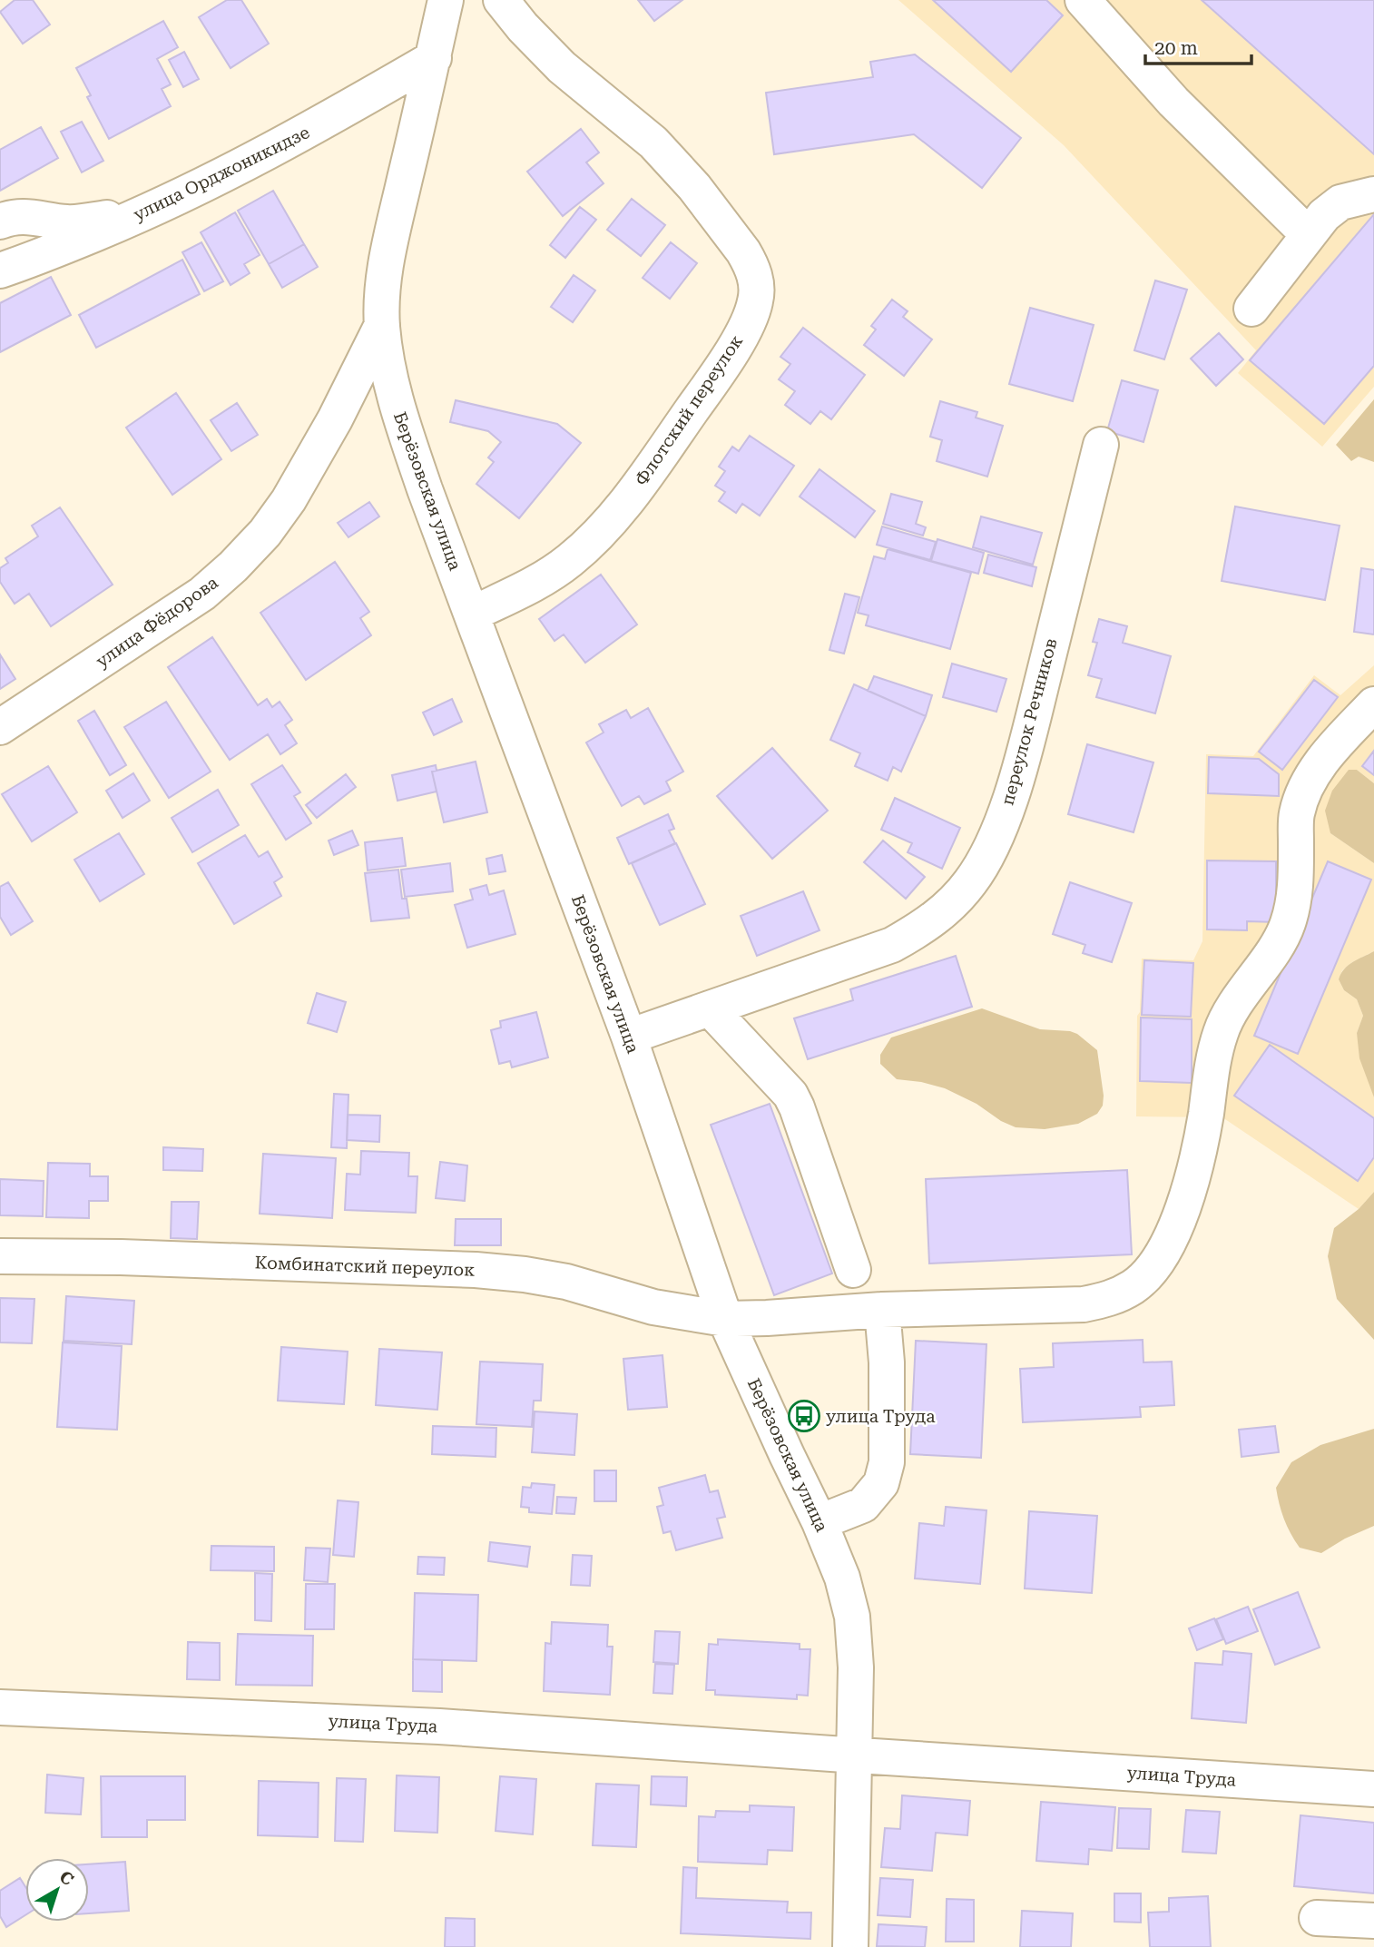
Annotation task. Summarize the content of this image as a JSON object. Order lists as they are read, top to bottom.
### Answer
{
  "streets": {
    "street": [
      "улица Орджоникидзе",
      "Флотский переулок",
      "Берёзовская улица",
      "улица Фёдорова",
      "переулок Речников",
      "Комбинатский переулок",
      "улица Труда"
    ]
  },
  "crossings": [
    ["улица Орджоникидзе", "Берёзовская улица"],
    ["Флотский переулок", "Берёзовская улица"],
    ["Берёзовская улица", "улица Фёдорова"],
    ["Берёзовская улица", "переулок Речников"],
    ["Берёзовская улица", "Комбинатский переулок"],
    ["Берёзовская улица", "улица Труда"]
  ],
  "places": {
    "bus stop": ["улица Труда"]
  },
  "scale_bar": "20 m",
  "north": "top right"
}
